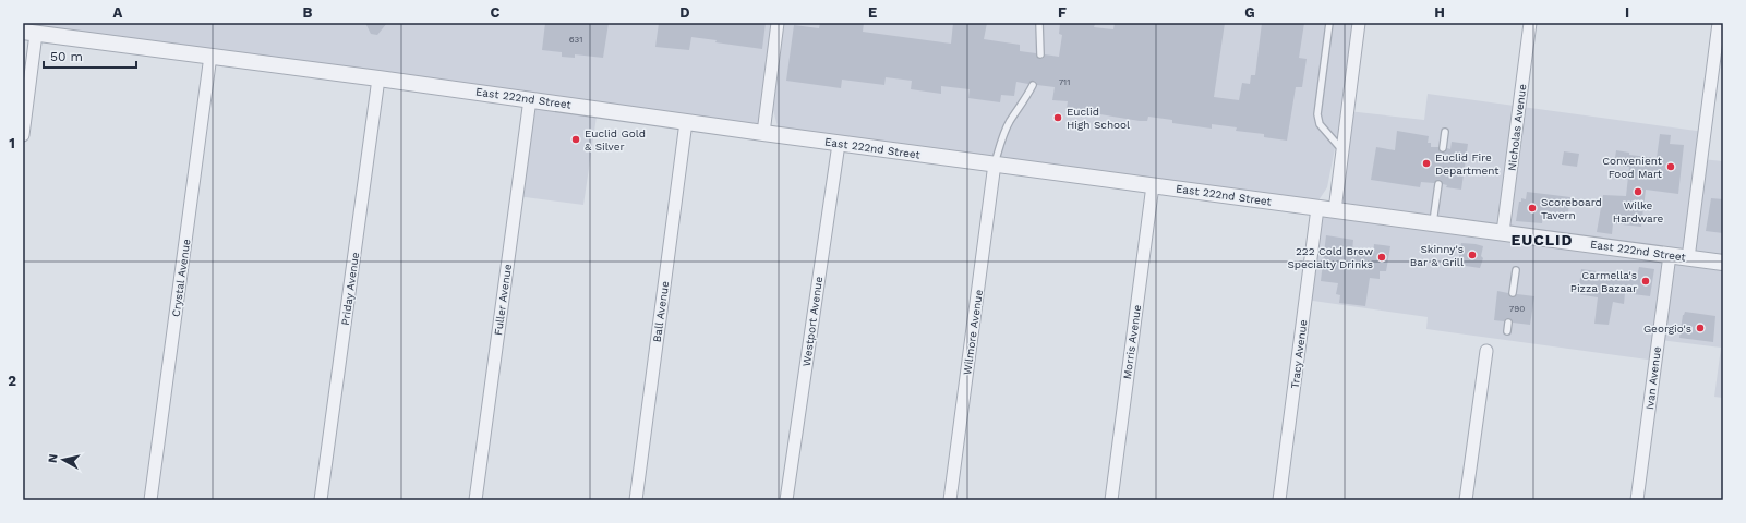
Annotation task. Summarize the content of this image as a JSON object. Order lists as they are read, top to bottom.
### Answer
{
  "streets": {
    "street": [
      "East 222nd Street",
      "Nicholas Avenue",
      "Crystal Avenue",
      "Priday Avenue",
      "Fuller Avenue",
      "Ball Avenue",
      "Westport Avenue",
      "Wilmore Avenue",
      "Morris Avenue",
      "Tracy Avenue",
      "Ivan Avenue"
    ]
  },
  "crossings": [
    ["East 222nd Street", "Nicholas Avenue"],
    ["East 222nd Street", "Crystal Avenue"],
    ["East 222nd Street", "Priday Avenue"],
    ["East 222nd Street", "Fuller Avenue"],
    ["East 222nd Street", "Ball Avenue"],
    ["East 222nd Street", "Westport Avenue"],
    ["East 222nd Street", "Wilmore Avenue"],
    ["East 222nd Street", "Morris Avenue"],
    ["East 222nd Street", "Tracy Avenue"],
    ["East 222nd Street", "Ivan Avenue"]
  ],
  "districts": ["EUCLID"],
  "places": [
    "Euclid High School",
    "Euclid Gold & Silver",
    "Euclid Fire Department",
    "Convenient Food Mart",
    "Wilke Hardware",
    "Scoreboard Tavern",
    "Skinny's Bar & Grill",
    "222 Cold Brew Specialty Drinks",
    "Carmella's Pizza Bazaar",
    "Georgio's"
  ],
  "house_numbers": ["631", "711", "790"],
  "scale_bar": "50 m",
  "north": "left",
  "grid": {
    "columns": [
      "A",
      "B",
      "C",
      "D",
      "E",
      "F",
      "G",
      "H",
      "I"
    ],
    "rows": ["1", "2"]
  }
}
